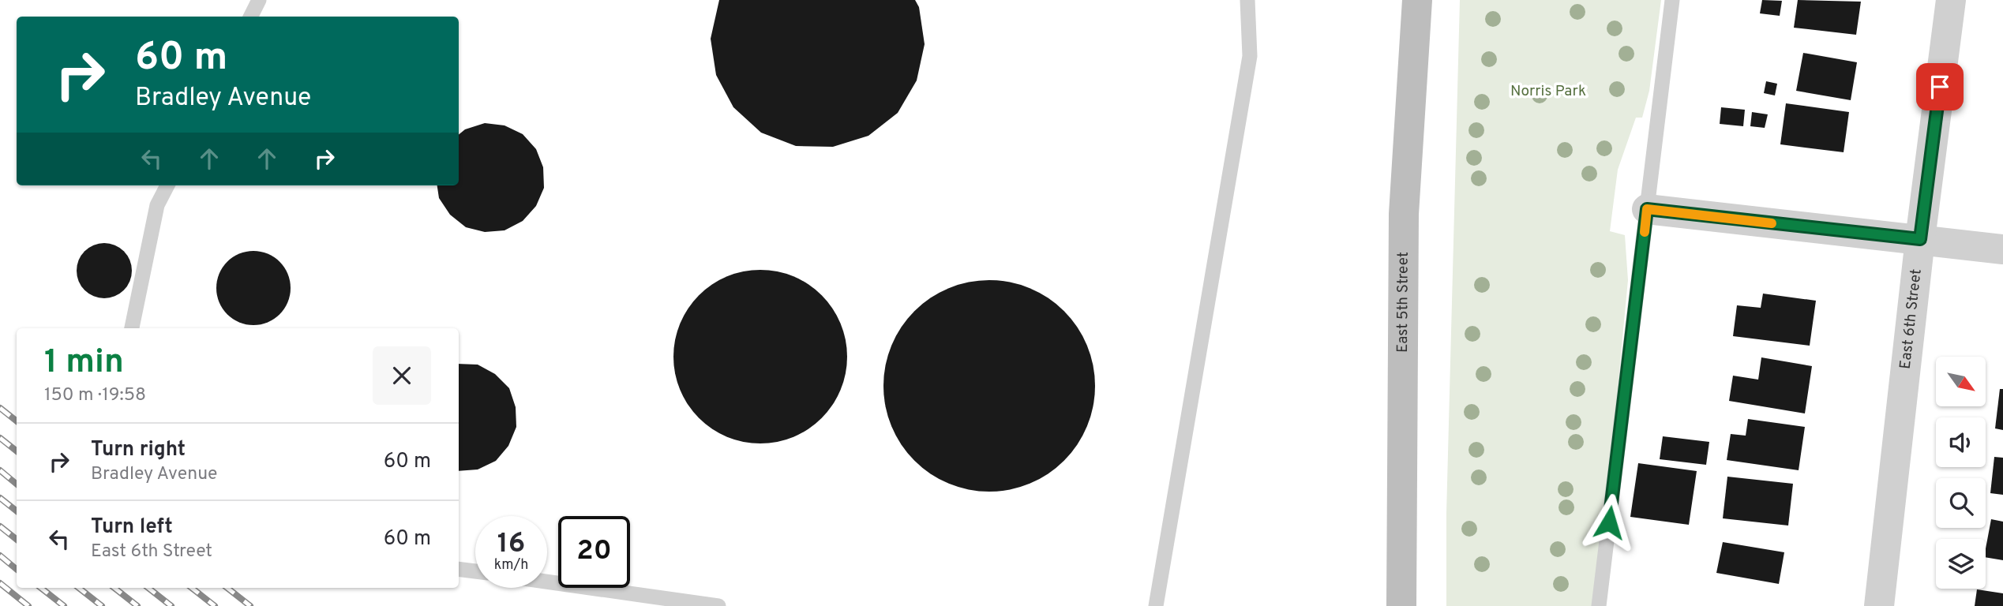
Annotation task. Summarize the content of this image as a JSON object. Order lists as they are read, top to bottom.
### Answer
{
  "streets": {
    "main road": ["East 5th Street"],
    "street": ["East 6th Street"]
  },
  "parks": ["Norris Park"],
  "north": "bottom right",
  "page": {
    "turn": ["60 m", "Bradley Avenue"],
    "heading": ["1 min", "150 m · 19:58"],
    "list": [
      {
        "name": "Turn right",
        "note": "Bradley Avenue",
        "value": "60 m"
      },
      {
        "name": "Turn left",
        "note": "East 6th Street",
        "value": "60 m"
      }
    ],
    "speed": "16 km/h",
    "limit": "20"
  }
}
